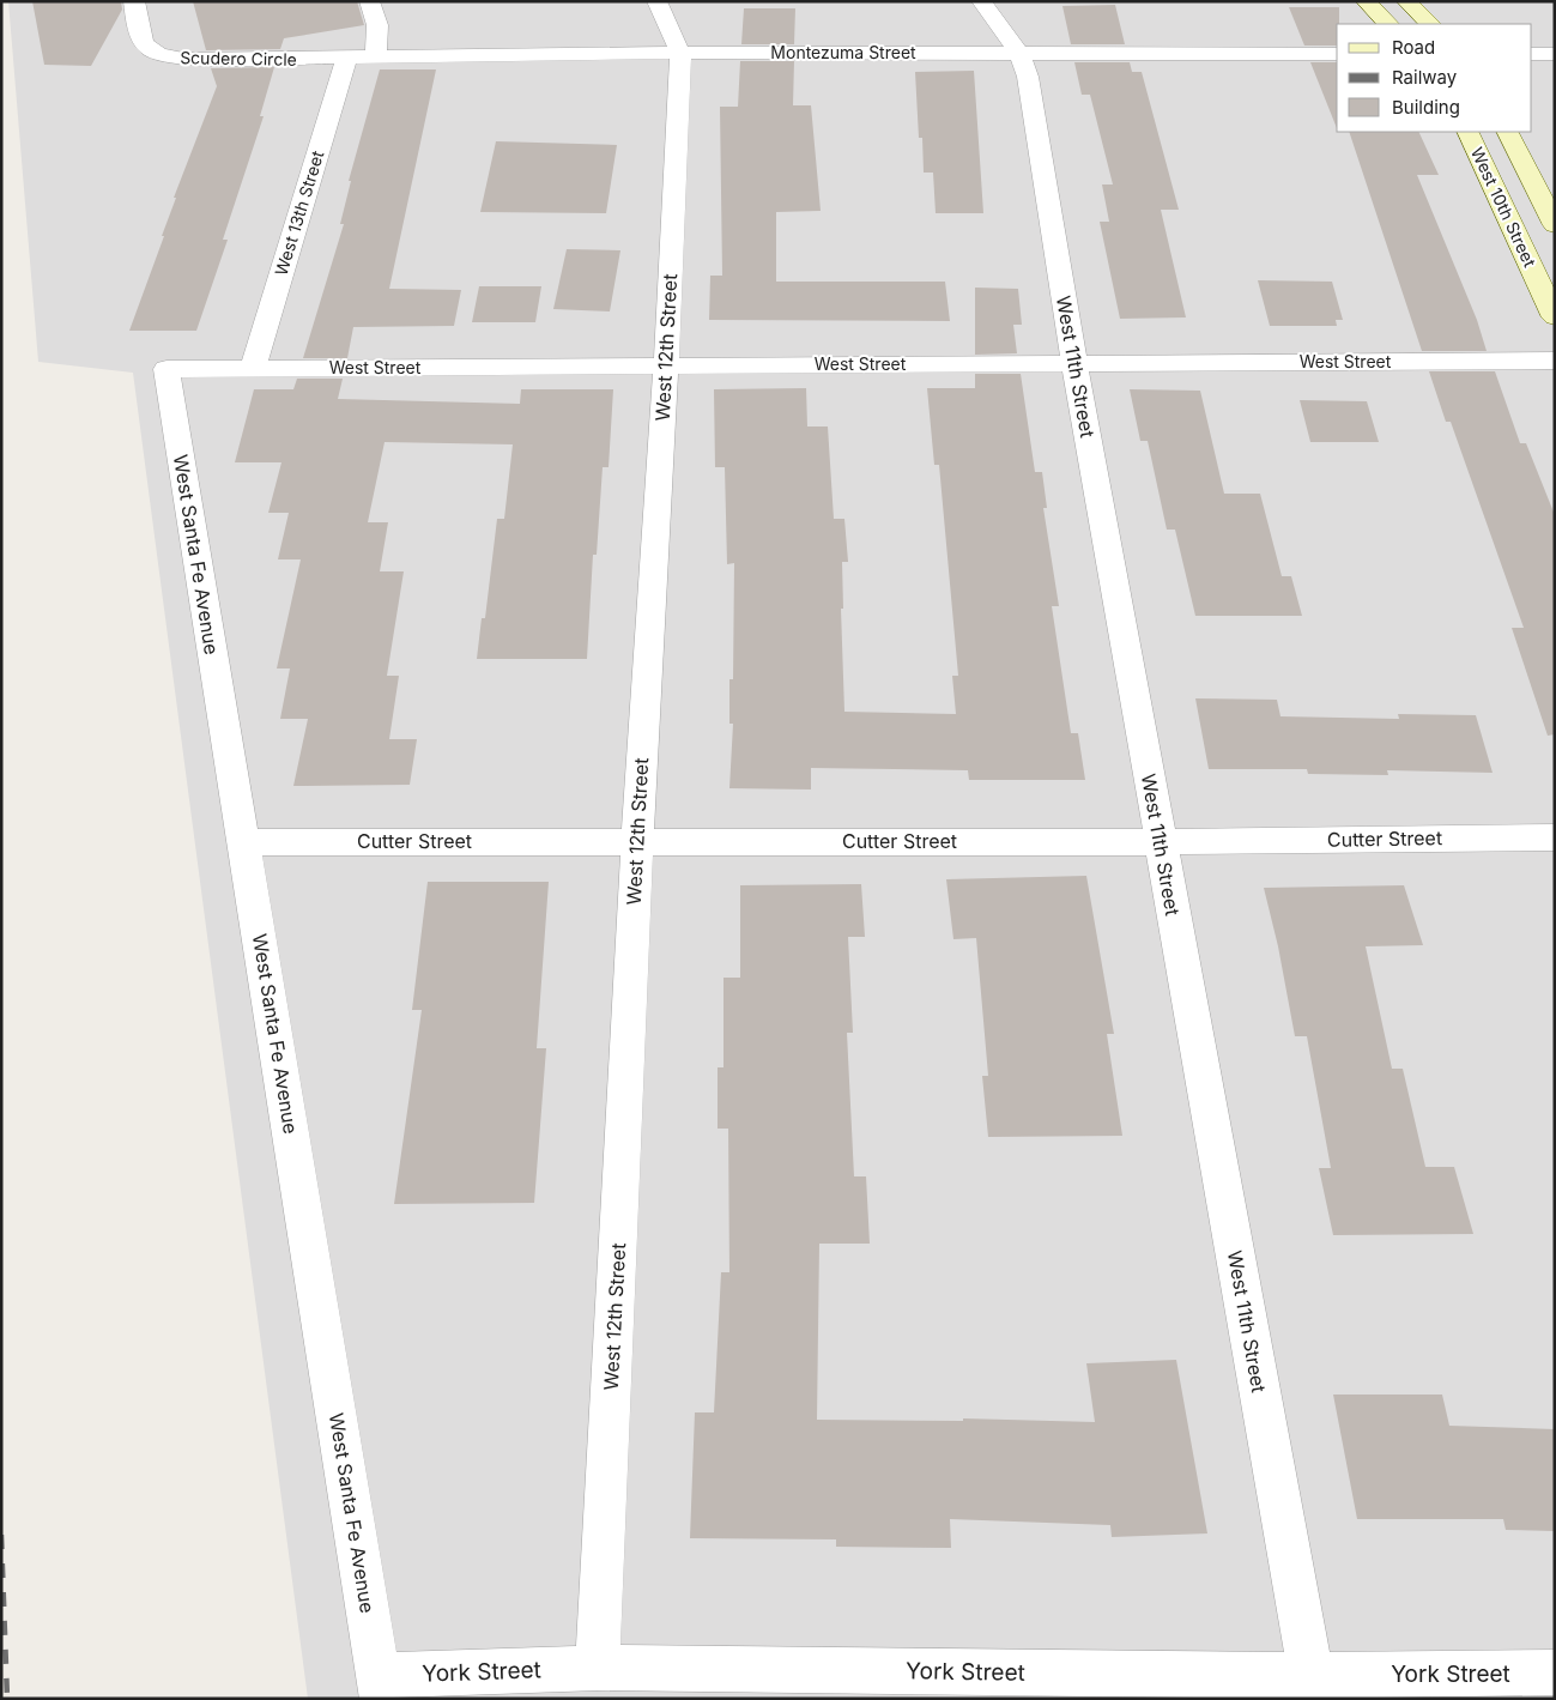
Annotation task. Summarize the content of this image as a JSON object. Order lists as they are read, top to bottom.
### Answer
{
  "streets": {
    "main road": ["West 10th Street"],
    "street": [
      "Montezuma Street",
      "Scudero Circle",
      "West 13th Street",
      "West 12th Street",
      "West Street",
      "West 11th Street",
      "West Santa Fe Avenue",
      "Cutter Street",
      "York Street"
    ]
  },
  "crossings": [
    ["Montezuma Street", "Scudero Circle"],
    ["Montezuma Street", "West 13th Street"],
    ["Montezuma Street", "West 12th Street"],
    ["Montezuma Street", "West 11th Street"],
    ["Scudero Circle", "West 13th Street"],
    ["West 13th Street", "West Street"],
    ["West 12th Street", "West Street"],
    ["West 12th Street", "Cutter Street"],
    ["West 12th Street", "York Street"],
    ["West Street", "West 11th Street"],
    ["West Street", "West Santa Fe Avenue"],
    ["West 11th Street", "Cutter Street"],
    ["West 11th Street", "York Street"],
    ["West Santa Fe Avenue", "Cutter Street"],
    ["West Santa Fe Avenue", "York Street"]
  ],
  "legend": ["Road", "Railway", "Building"]
}
